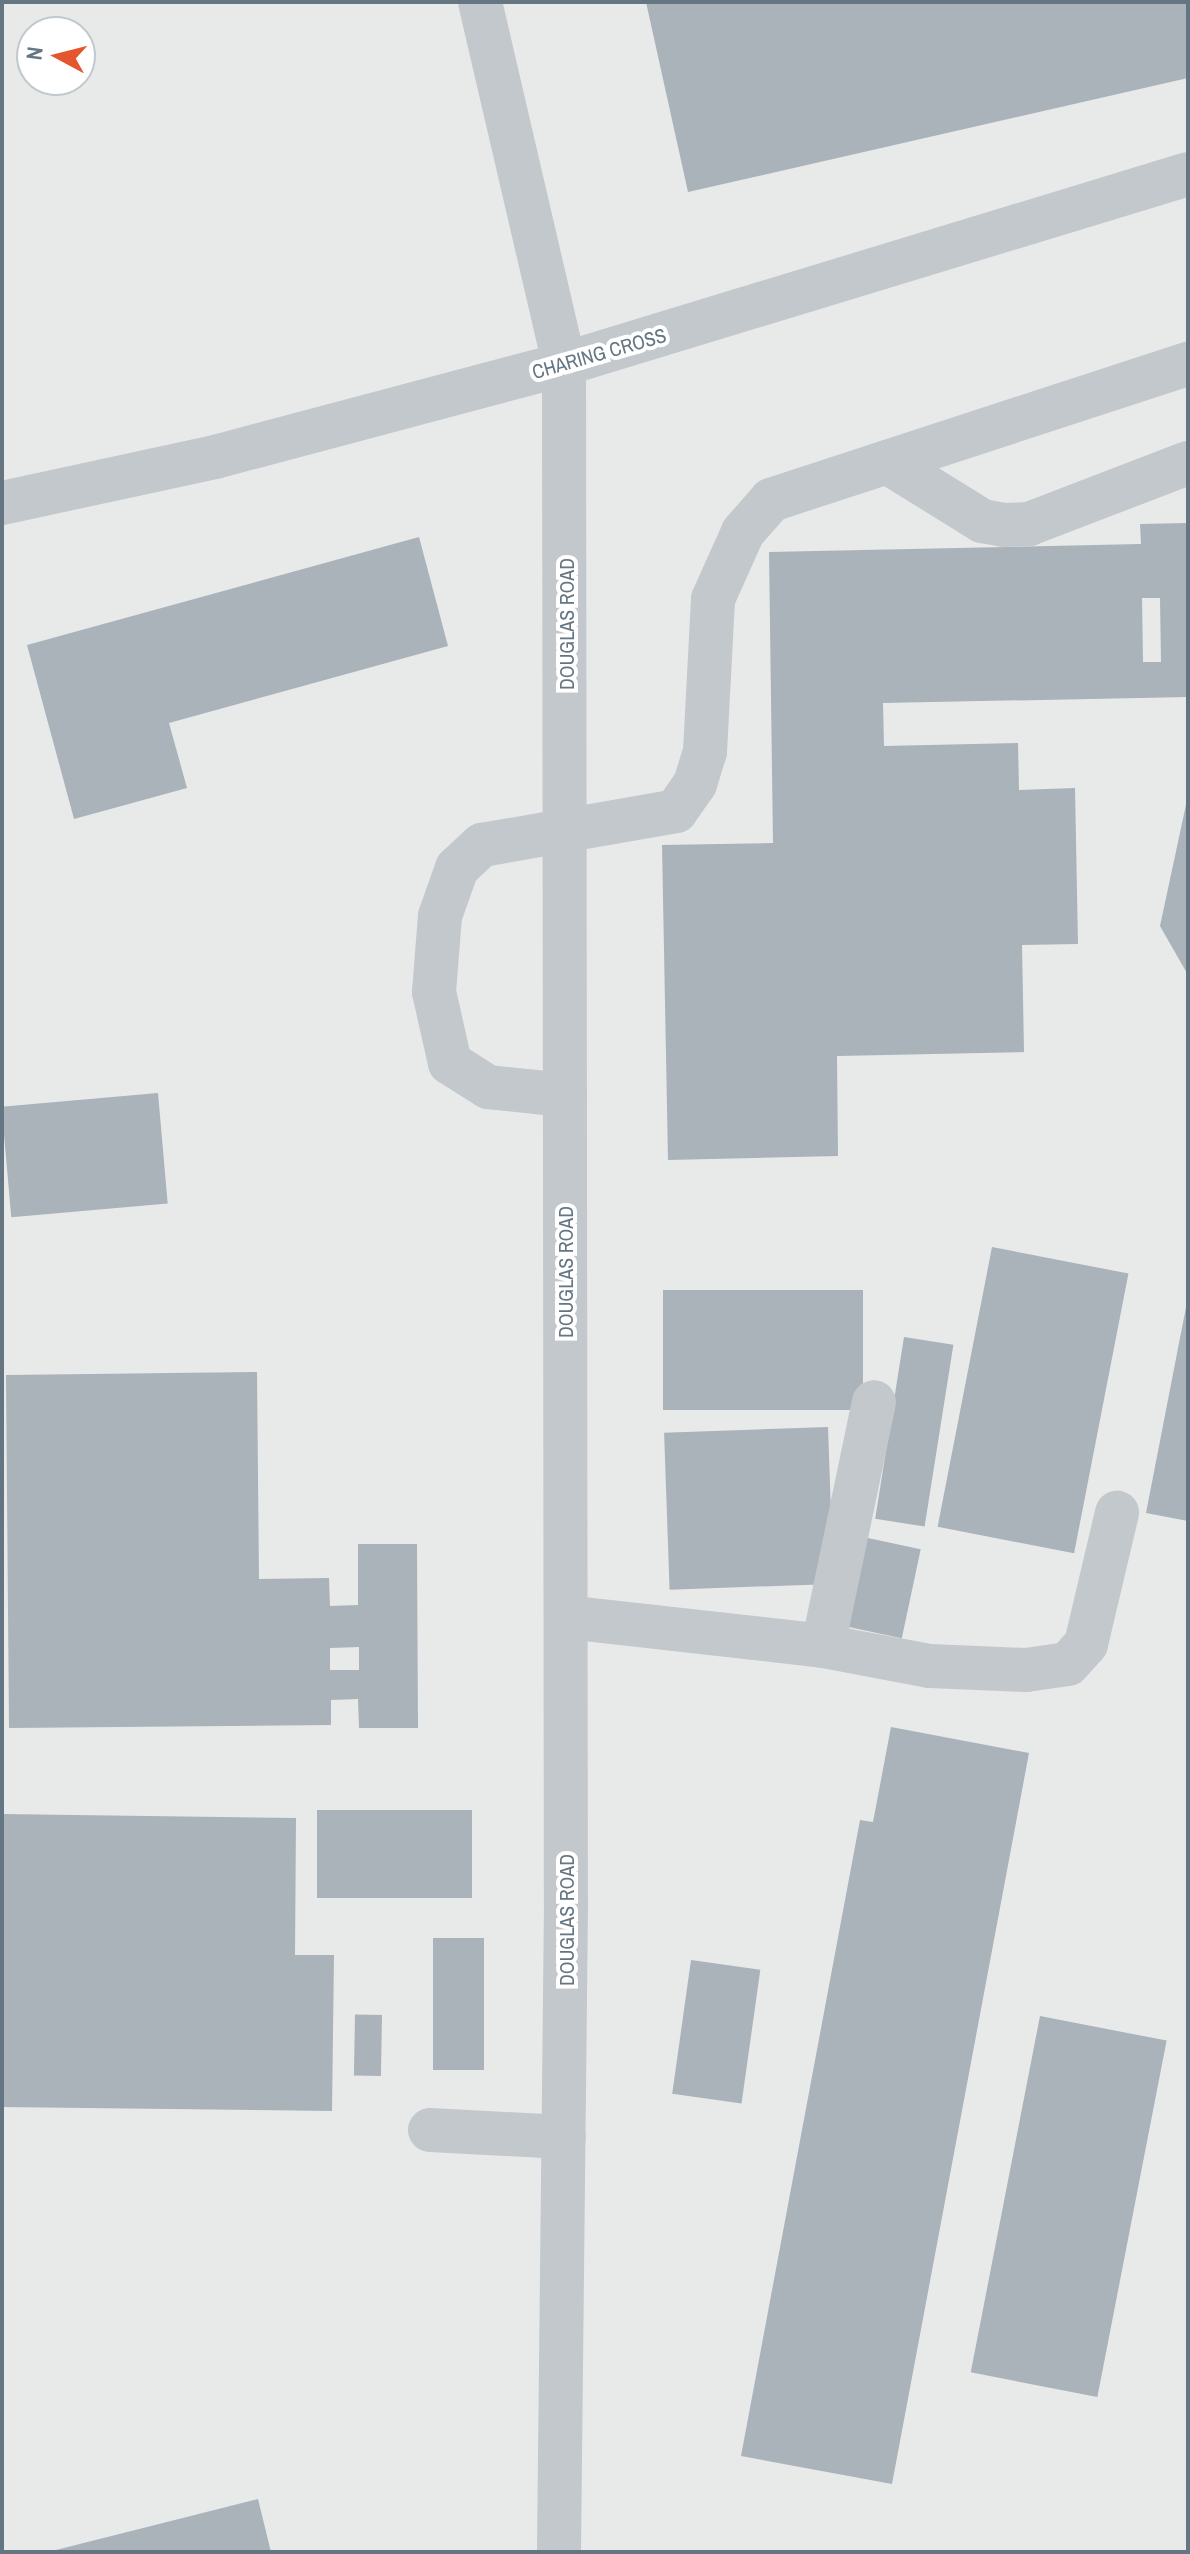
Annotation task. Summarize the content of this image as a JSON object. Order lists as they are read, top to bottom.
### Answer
{
  "streets": {
    "street": ["CHARING CROSS", "DOUGLAS ROAD"]
  },
  "crossings": [
    ["CHARING CROSS", "DOUGLAS ROAD"]
  ],
  "north": "left"
}
